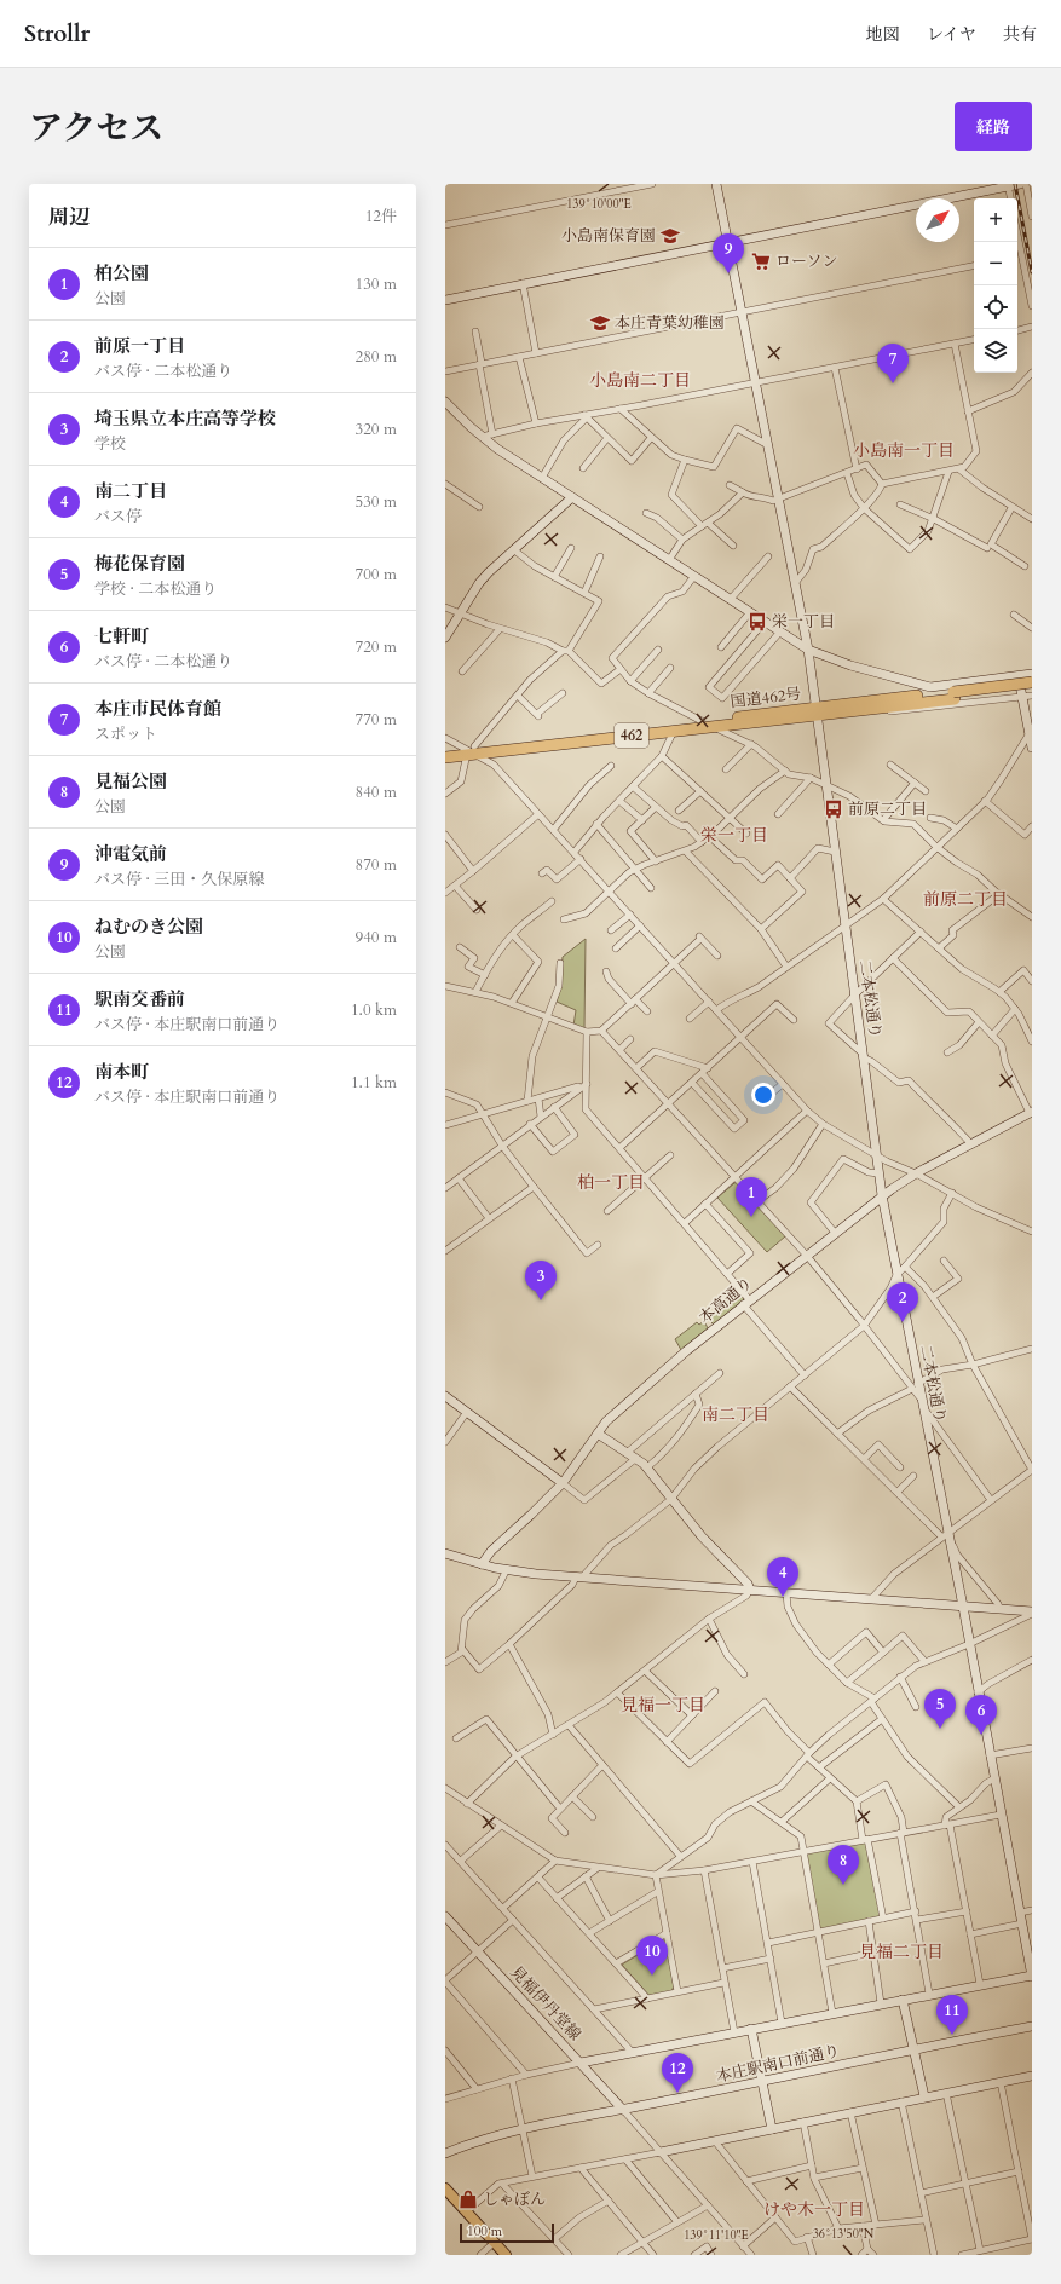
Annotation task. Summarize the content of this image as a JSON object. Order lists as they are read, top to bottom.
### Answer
{
  "streets": {
    "highway": ["国道462号", "462"],
    "street": [
      "二本松通り",
      "本高通り",
      "見福伊丹堂線",
      "本庄駅南口前通り"
    ]
  },
  "crossings": [
    ["国道462号", "二本松通り"],
    ["二本松通り", "本高通り"],
    ["見福伊丹堂線", "本庄駅南口前通り"]
  ],
  "districts": [
    "小島南二丁目",
    "小島南一丁目",
    "栄一丁目",
    "前原二丁目",
    "柏一丁目",
    "南二丁目",
    "見福一丁目",
    "見福二丁目",
    "けや木一丁目"
  ],
  "places": {
    "school or university": ["小島南保育園", "本庄青葉幼稚園"],
    "supermarket": ["ローソン"],
    "bus stop": ["栄一丁目", "前原二丁目"],
    "shop": ["しゃぼん"]
  },
  "scale_bar": "100 m",
  "north": "top right",
  "page": {
    "header": "Strollr",
    "nav": ["地図", "レイヤ", "共有"],
    "title": "アクセス",
    "buttons": "経路",
    "heading": ["周辺", "12件"],
    "map_buttons": ["+", "−"],
    "pins": [
      "9",
      "7",
      "1",
      "3",
      "2",
      "4",
      "5",
      "6",
      "8",
      "10",
      "11",
      "12"
    ],
    "list": [
      {
        "mark": "1",
        "name": "柏公園",
        "note": "公園",
        "value": "130 m"
      },
      {
        "mark": "2",
        "name": "前原一丁目",
        "note": "バス停 · 二本松通り",
        "value": "280 m"
      },
      {
        "mark": "3",
        "name": "埼玉県立本庄高等学校",
        "note": "学校",
        "value": "320 m"
      },
      {
        "mark": "4",
        "name": "南二丁目",
        "note": "バス停",
        "value": "530 m"
      },
      {
        "mark": "5",
        "name": "梅花保育園",
        "note": "学校 · 二本松通り",
        "value": "700 m"
      },
      {
        "mark": "6",
        "name": "七軒町",
        "note": "バス停 · 二本松通り",
        "value": "720 m"
      },
      {
        "mark": "7",
        "name": "本庄市民体育館",
        "note": "スポット",
        "value": "770 m"
      },
      {
        "mark": "8",
        "name": "見福公園",
        "note": "公園",
        "value": "840 m"
      },
      {
        "mark": "9",
        "name": "沖電気前",
        "note": "バス停 · 三田・久保原線",
        "value": "870 m"
      },
      {
        "mark": "10",
        "name": "ねむのき公園",
        "note": "公園",
        "value": "940 m"
      },
      {
        "mark": "11",
        "name": "駅南交番前",
        "note": "バス停 · 本庄駅南口前通り",
        "value": "1.0 km"
      },
      {
        "mark": "12",
        "name": "南本町",
        "note": "バス停 · 本庄駅南口前通り",
        "value": "1.1 km"
      }
    ],
    "scale": "100 m"
  },
  "coordinates": ["139°10'00\"E", "36°13'50\"N", "139°11'10\"E"]
}
